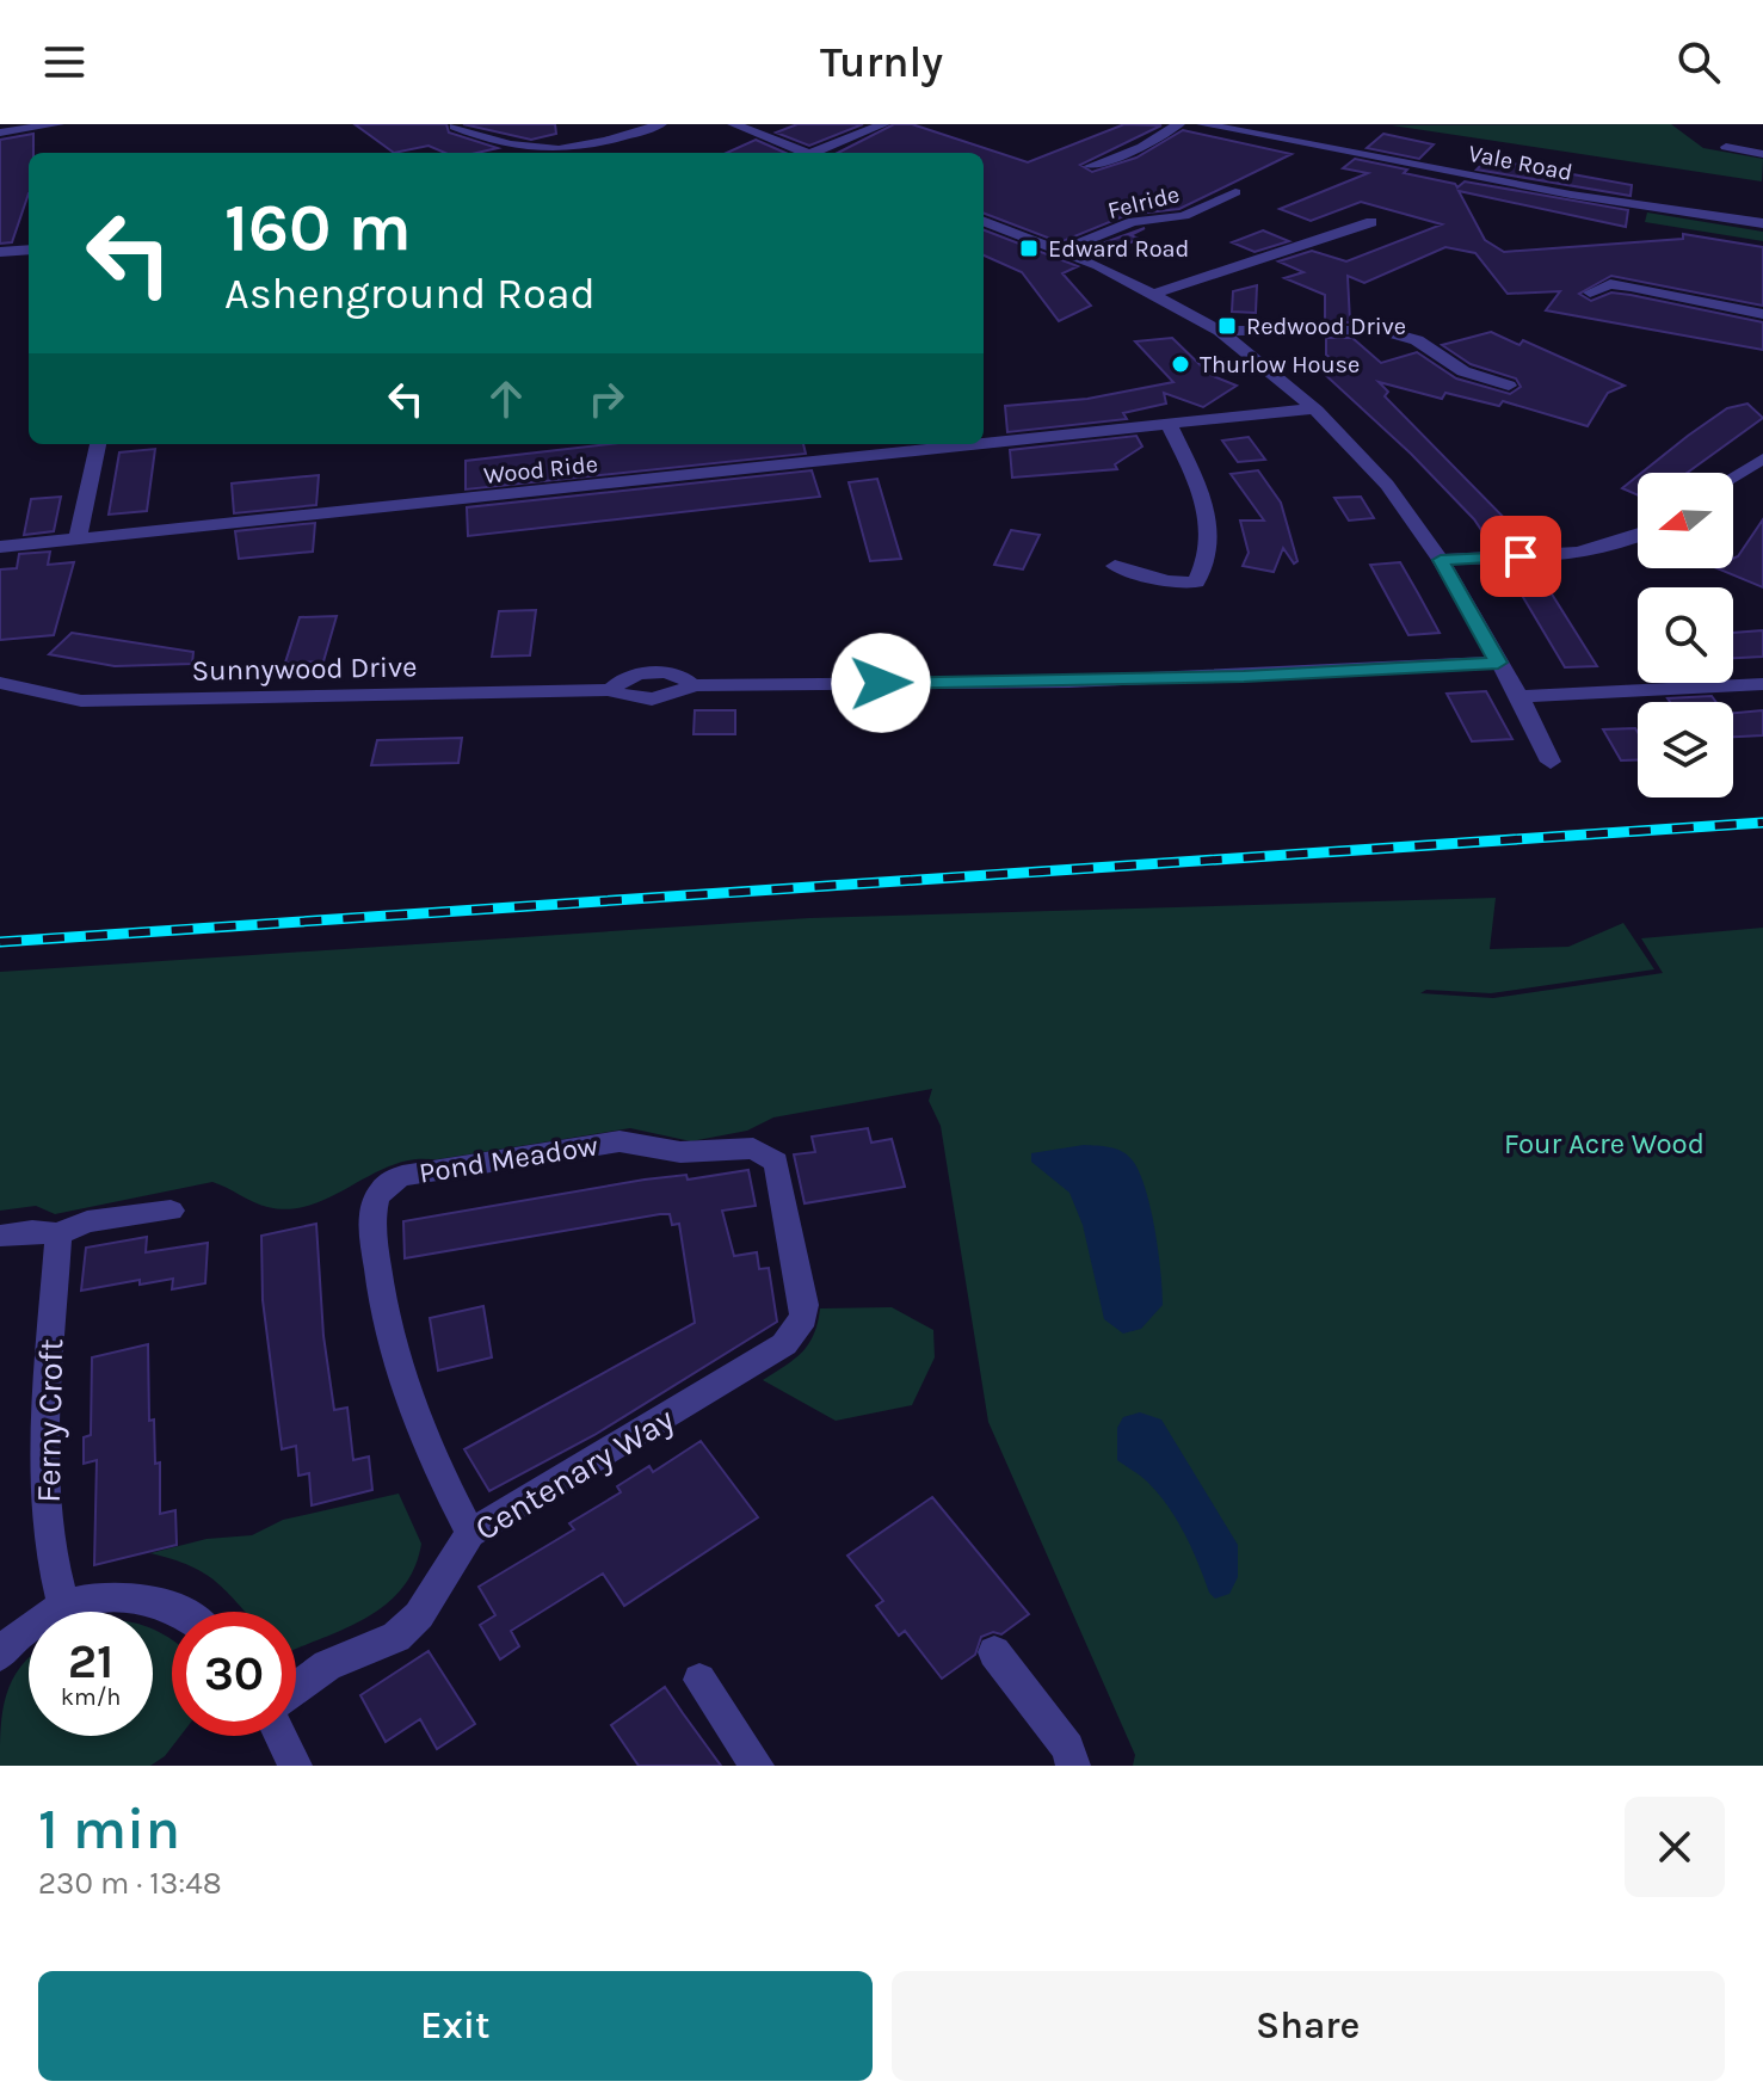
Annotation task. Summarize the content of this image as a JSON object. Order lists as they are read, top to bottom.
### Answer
{
  "streets": {
    "street": [
      "Vale Road",
      "Felride",
      "Wood Ride",
      "Sunnywood Drive",
      "Pond Meadow",
      "Ferny Croft",
      "Centenary Way"
    ]
  },
  "crossings": [
    ["Pond Meadow", "Centenary Way"]
  ],
  "parks": ["Four Acre Wood"],
  "places": {
    "transit": ["Edward Road", "Redwood Drive"],
    "other": ["Thurlow House"]
  },
  "north": "left",
  "page": {
    "header": "Turnly",
    "turn": ["160 m", "Ashenground Road"],
    "speed": "21 km/h",
    "limit": "30",
    "heading": ["1 min", "230 m · 13:48"],
    "buttons": ["Exit", "Share"]
  }
}
